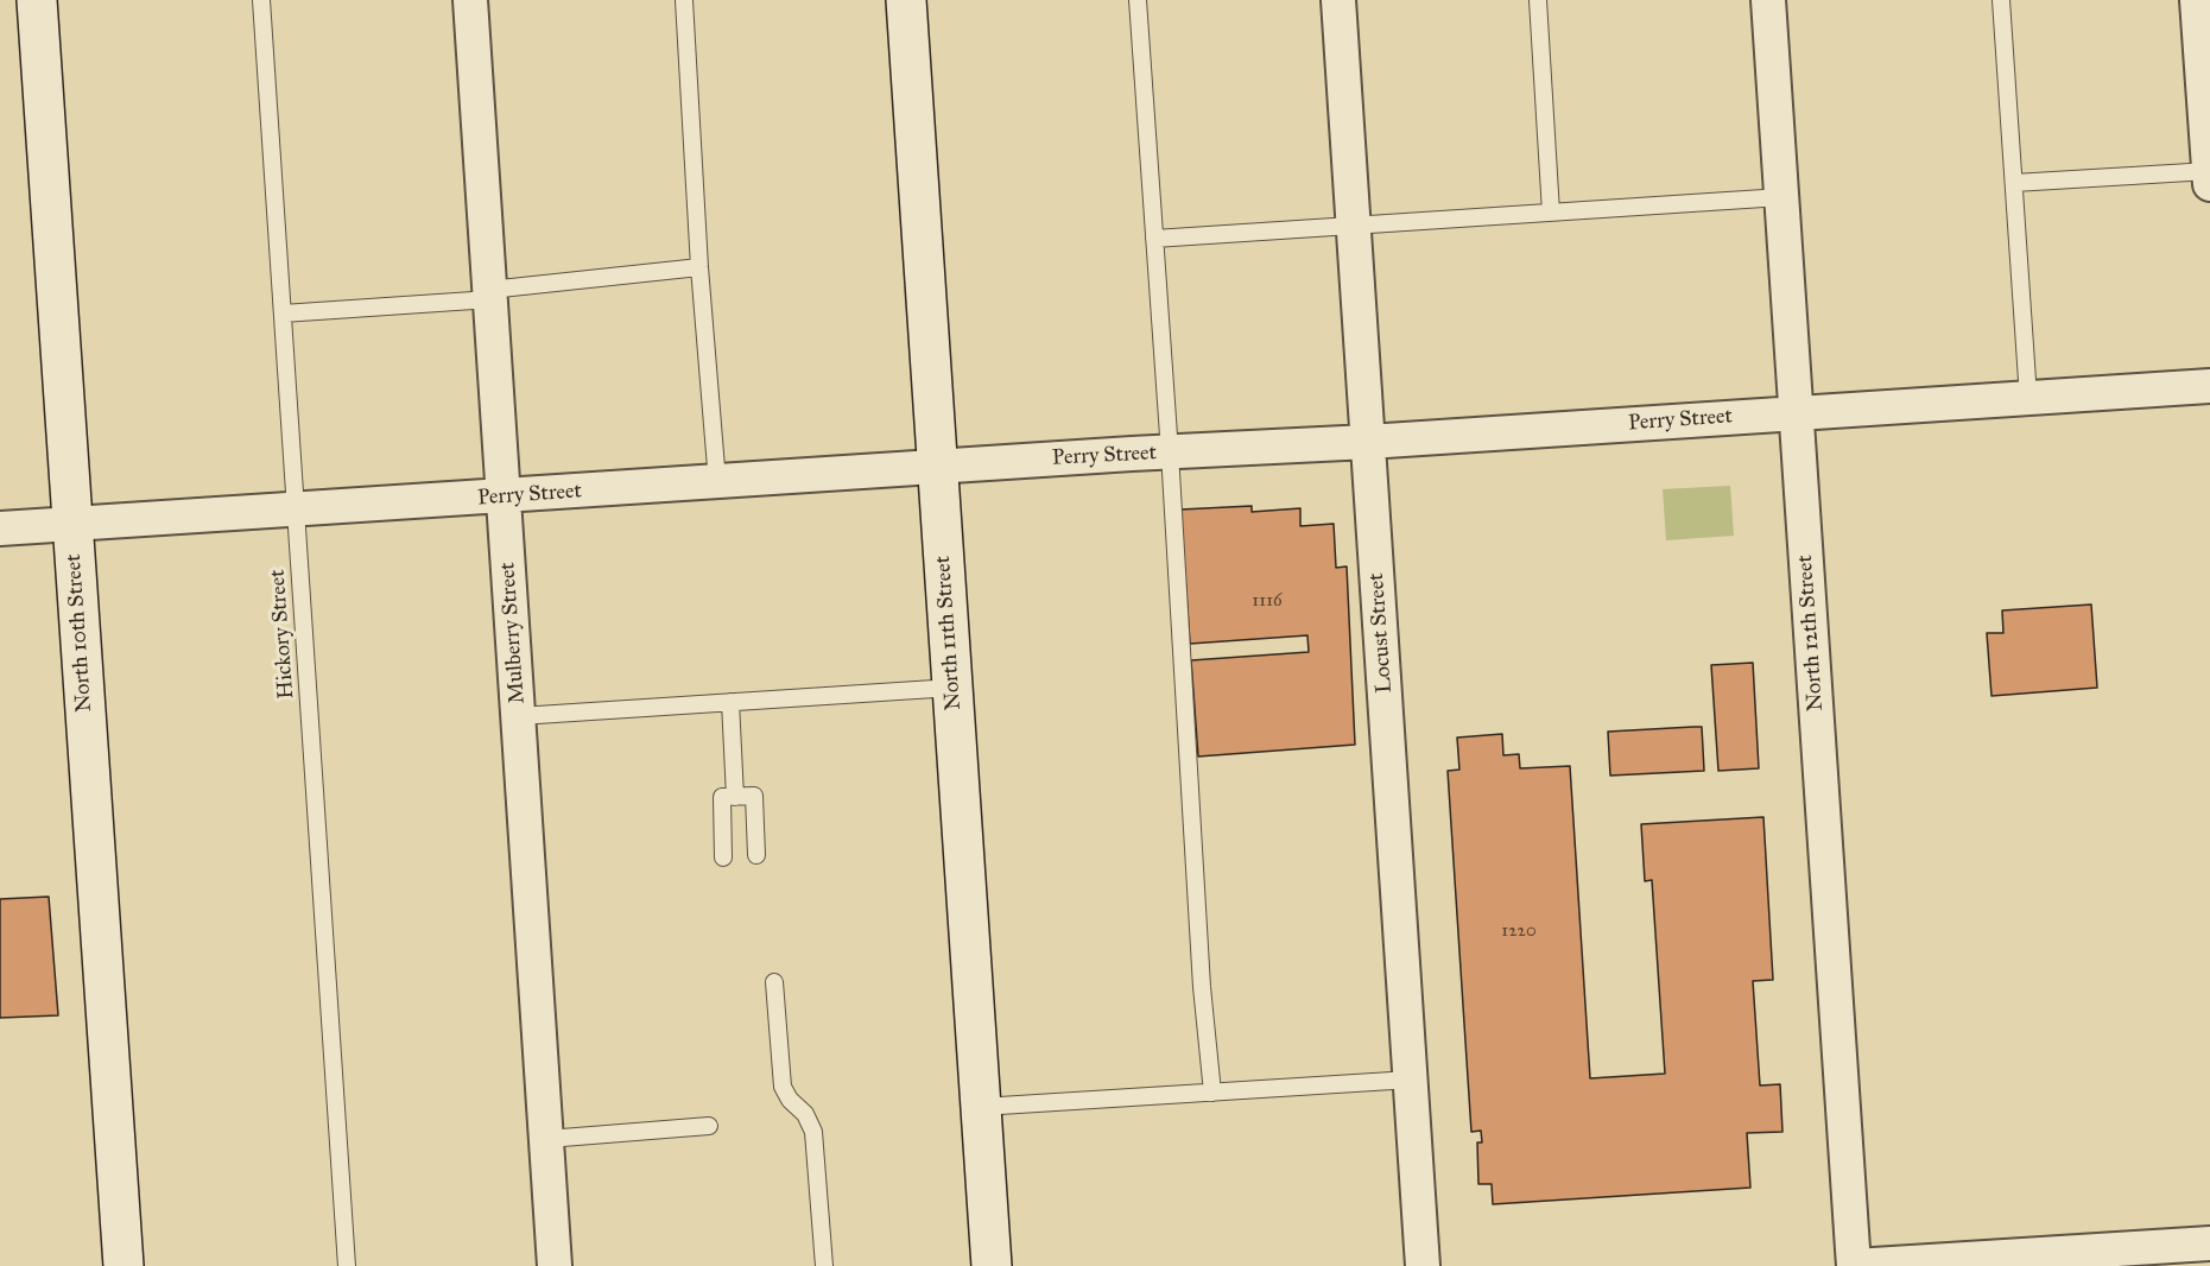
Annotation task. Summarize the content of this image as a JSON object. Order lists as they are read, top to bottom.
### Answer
{
  "streets": {
    "street": [
      "Perry Street",
      "North 10th Street",
      "Mulberry Street",
      "North 11th Street",
      "Locust Street",
      "North 12th Street"
    ],
    "lane": ["Hickory Street"]
  },
  "crossings": [
    ["Perry Street", "North 10th Street"],
    ["Perry Street", "Mulberry Street"],
    ["Perry Street", "North 11th Street"],
    ["Perry Street", "Locust Street"],
    ["Perry Street", "North 12th Street"],
    ["Perry Street", "Hickory Street"]
  ],
  "house_numbers": ["1116", "1220"]
}
